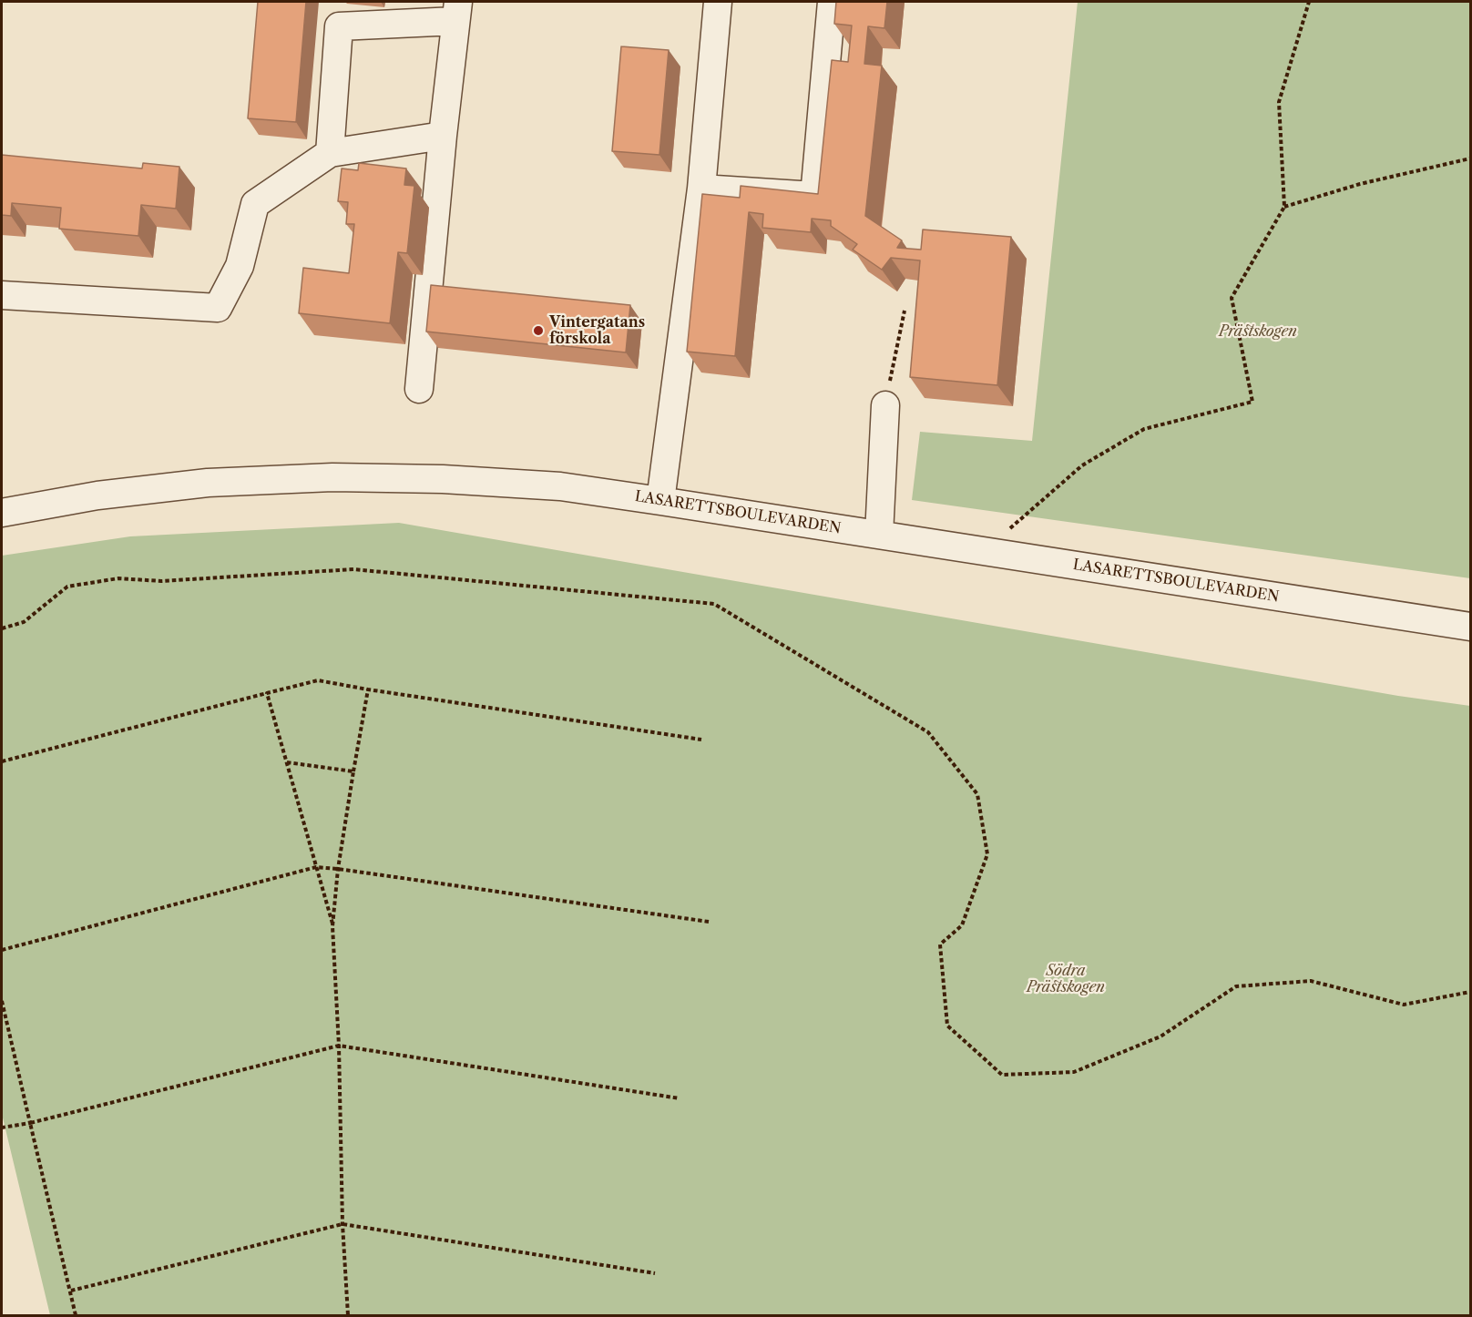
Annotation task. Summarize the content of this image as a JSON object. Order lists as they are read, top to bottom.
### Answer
{
  "streets": {
    "street": ["LASARETTSBOULEVARDEN"]
  },
  "parks": ["Prästskogen", "Södra Prästskogen"],
  "places": ["Vintergatans förskola"]
}
